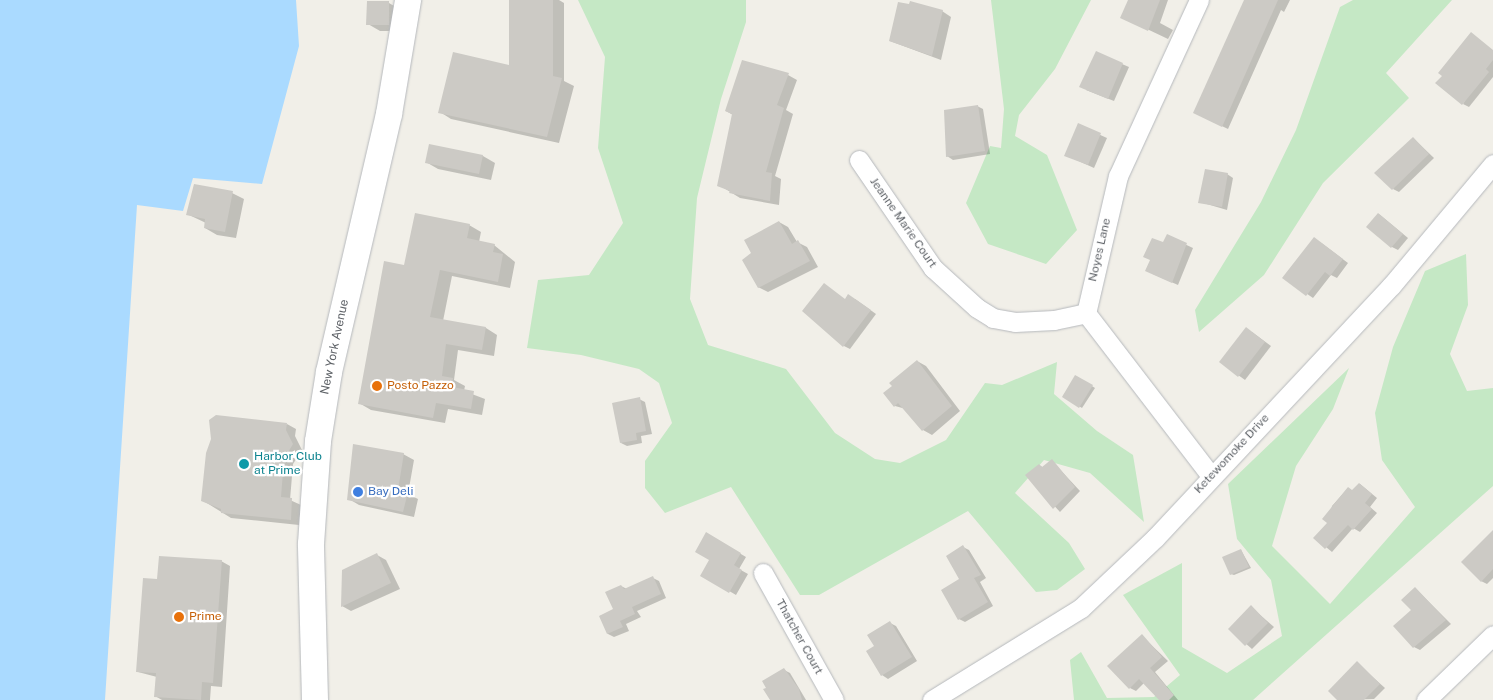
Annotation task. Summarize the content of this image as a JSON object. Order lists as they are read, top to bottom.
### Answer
{
  "streets": {
    "street": [
      "Jeanne Marie Court",
      "Noyes Lane",
      "New York Avenue",
      "Ketewomoke Drive",
      "Thatcher Court"
    ]
  },
  "crossings": [
    ["Jeanne Marie Court", "Noyes Lane"]
  ],
  "places": [
    "Posto Pazzo",
    "Harbor Club at Prime",
    "Bay Deli",
    "Prime"
  ]
}
